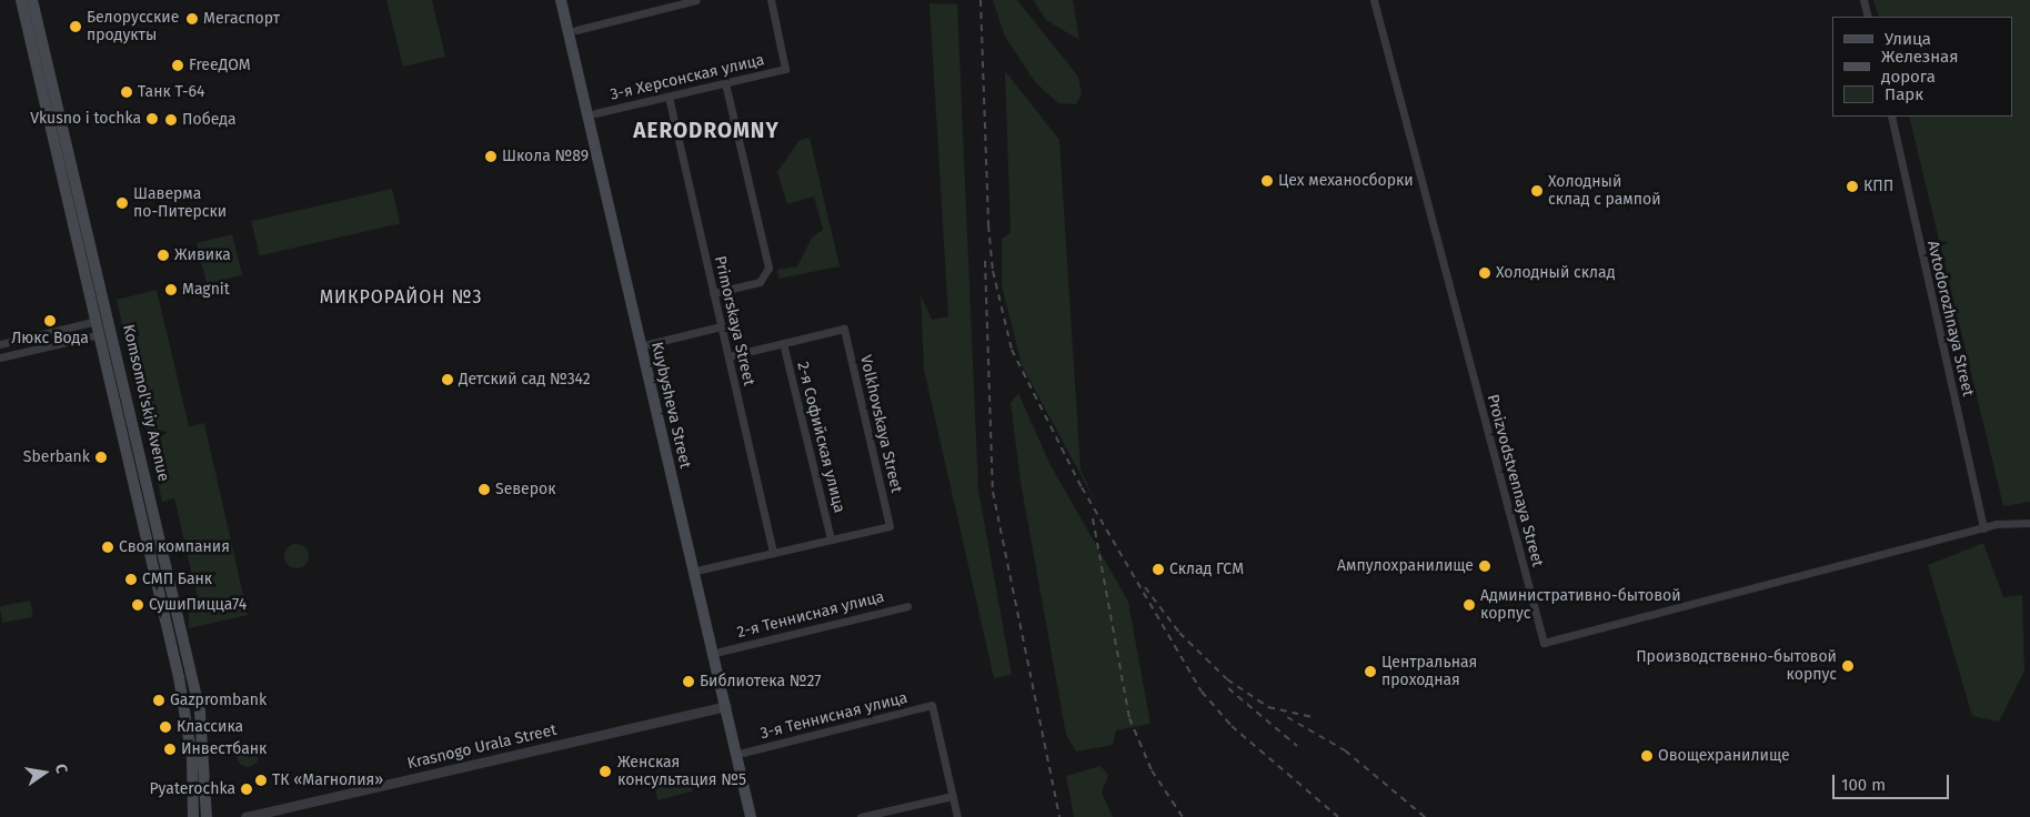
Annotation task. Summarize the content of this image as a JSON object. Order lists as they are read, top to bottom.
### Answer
{
  "streets": {
    "main road": ["Komsomol'skiy Avenue", "Kuybysheva Street"],
    "street": [
      "3-я Херсонская улица",
      "Avtodorozhnaya Street",
      "Primorskaya Street",
      "Volkhovskaya Street",
      "2-я Софийская улица",
      "Proizvodstvennaya Street",
      "2-я Теннисная улица",
      "3-я Теннисная улица",
      "Krasnogo Urala Street"
    ]
  },
  "crossings": [
    ["3-я Херсонская улица", "Primorskaya Street"],
    ["3-я Херсонская улица", "Kuybysheva Street"],
    ["Avtodorozhnaya Street", "Proizvodstvennaya Street"],
    ["Kuybysheva Street", "2-я Теннисная улица"],
    ["Kuybysheva Street", "3-я Теннисная улица"],
    ["Kuybysheva Street", "Krasnogo Urala Street"],
    ["Volkhovskaya Street", "2-я Софийская улица"]
  ],
  "districts": ["AERODROMNY", "МИКРОРАЙОН №3"],
  "places": [
    "Мегаспорт",
    "Белорусские продукты",
    "FreeДОМ",
    "Танк Т-64",
    "Vkusno i tochka",
    "Победа",
    "Школа №89",
    "Цех механосборки",
    "КПП",
    "Холодный склад с рампой",
    "Шаверма по-Питерски",
    "Живика",
    "Холодный склад",
    "Magnit",
    "Люкс Вода",
    "Детский сад №342",
    "Sberbank",
    "Sеверок",
    "Своя компания",
    "Ампулохранилище",
    "Склад ГСМ",
    "СМП Банк",
    "СушиПицца74",
    "Административно-бытовой корпус",
    "Производственно-бытовой корпус",
    "Центральная проходная",
    "Библиотека №27",
    "Gazprombank",
    "Классика",
    "Инвестбанк",
    "Овощехранилище",
    "Женская консультация №5",
    "ТК «Магнолия»",
    "Pyaterochka"
  ],
  "legend": ["Улица", "Железная дорога", "Парк"],
  "scale_bar": "100 m",
  "north": "right"
}
